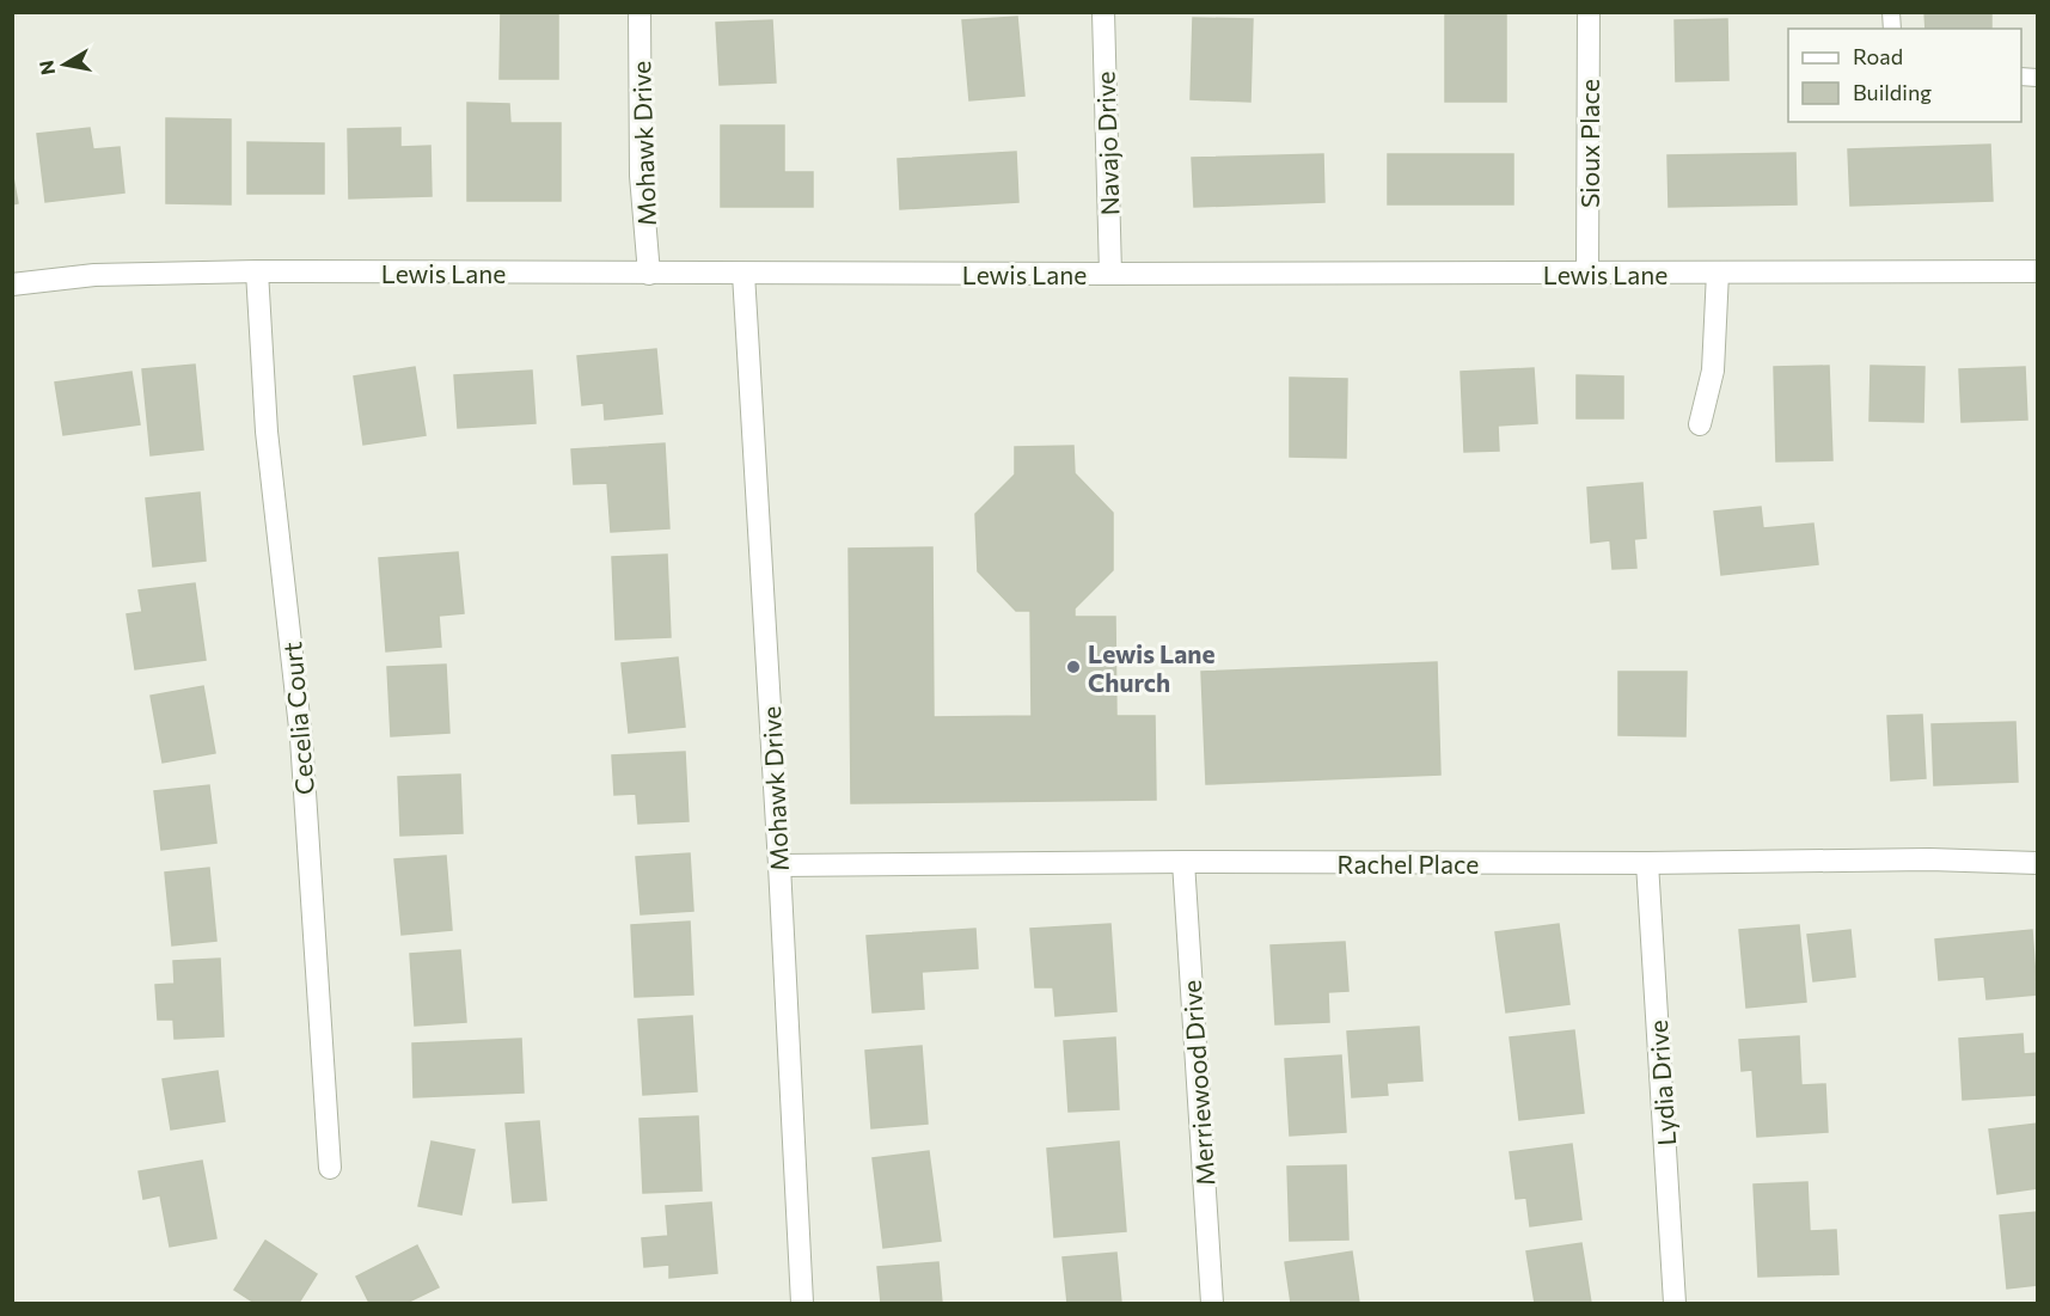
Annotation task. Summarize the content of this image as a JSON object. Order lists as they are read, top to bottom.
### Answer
{
  "streets": {
    "street": [
      "Mohawk Drive",
      "Navajo Drive",
      "Sioux Place",
      "Lewis Lane",
      "Cecelia Court",
      "Rachel Place",
      "Merriewood Drive",
      "Lydia Drive"
    ]
  },
  "crossings": [
    ["Mohawk Drive", "Lewis Lane"],
    ["Mohawk Drive", "Rachel Place"],
    ["Navajo Drive", "Lewis Lane"],
    ["Sioux Place", "Lewis Lane"],
    ["Lewis Lane", "Cecelia Court"],
    ["Rachel Place", "Merriewood Drive"],
    ["Rachel Place", "Lydia Drive"]
  ],
  "places": ["Lewis Lane Church"],
  "legend": ["Road", "Building"],
  "north": "left"
}
